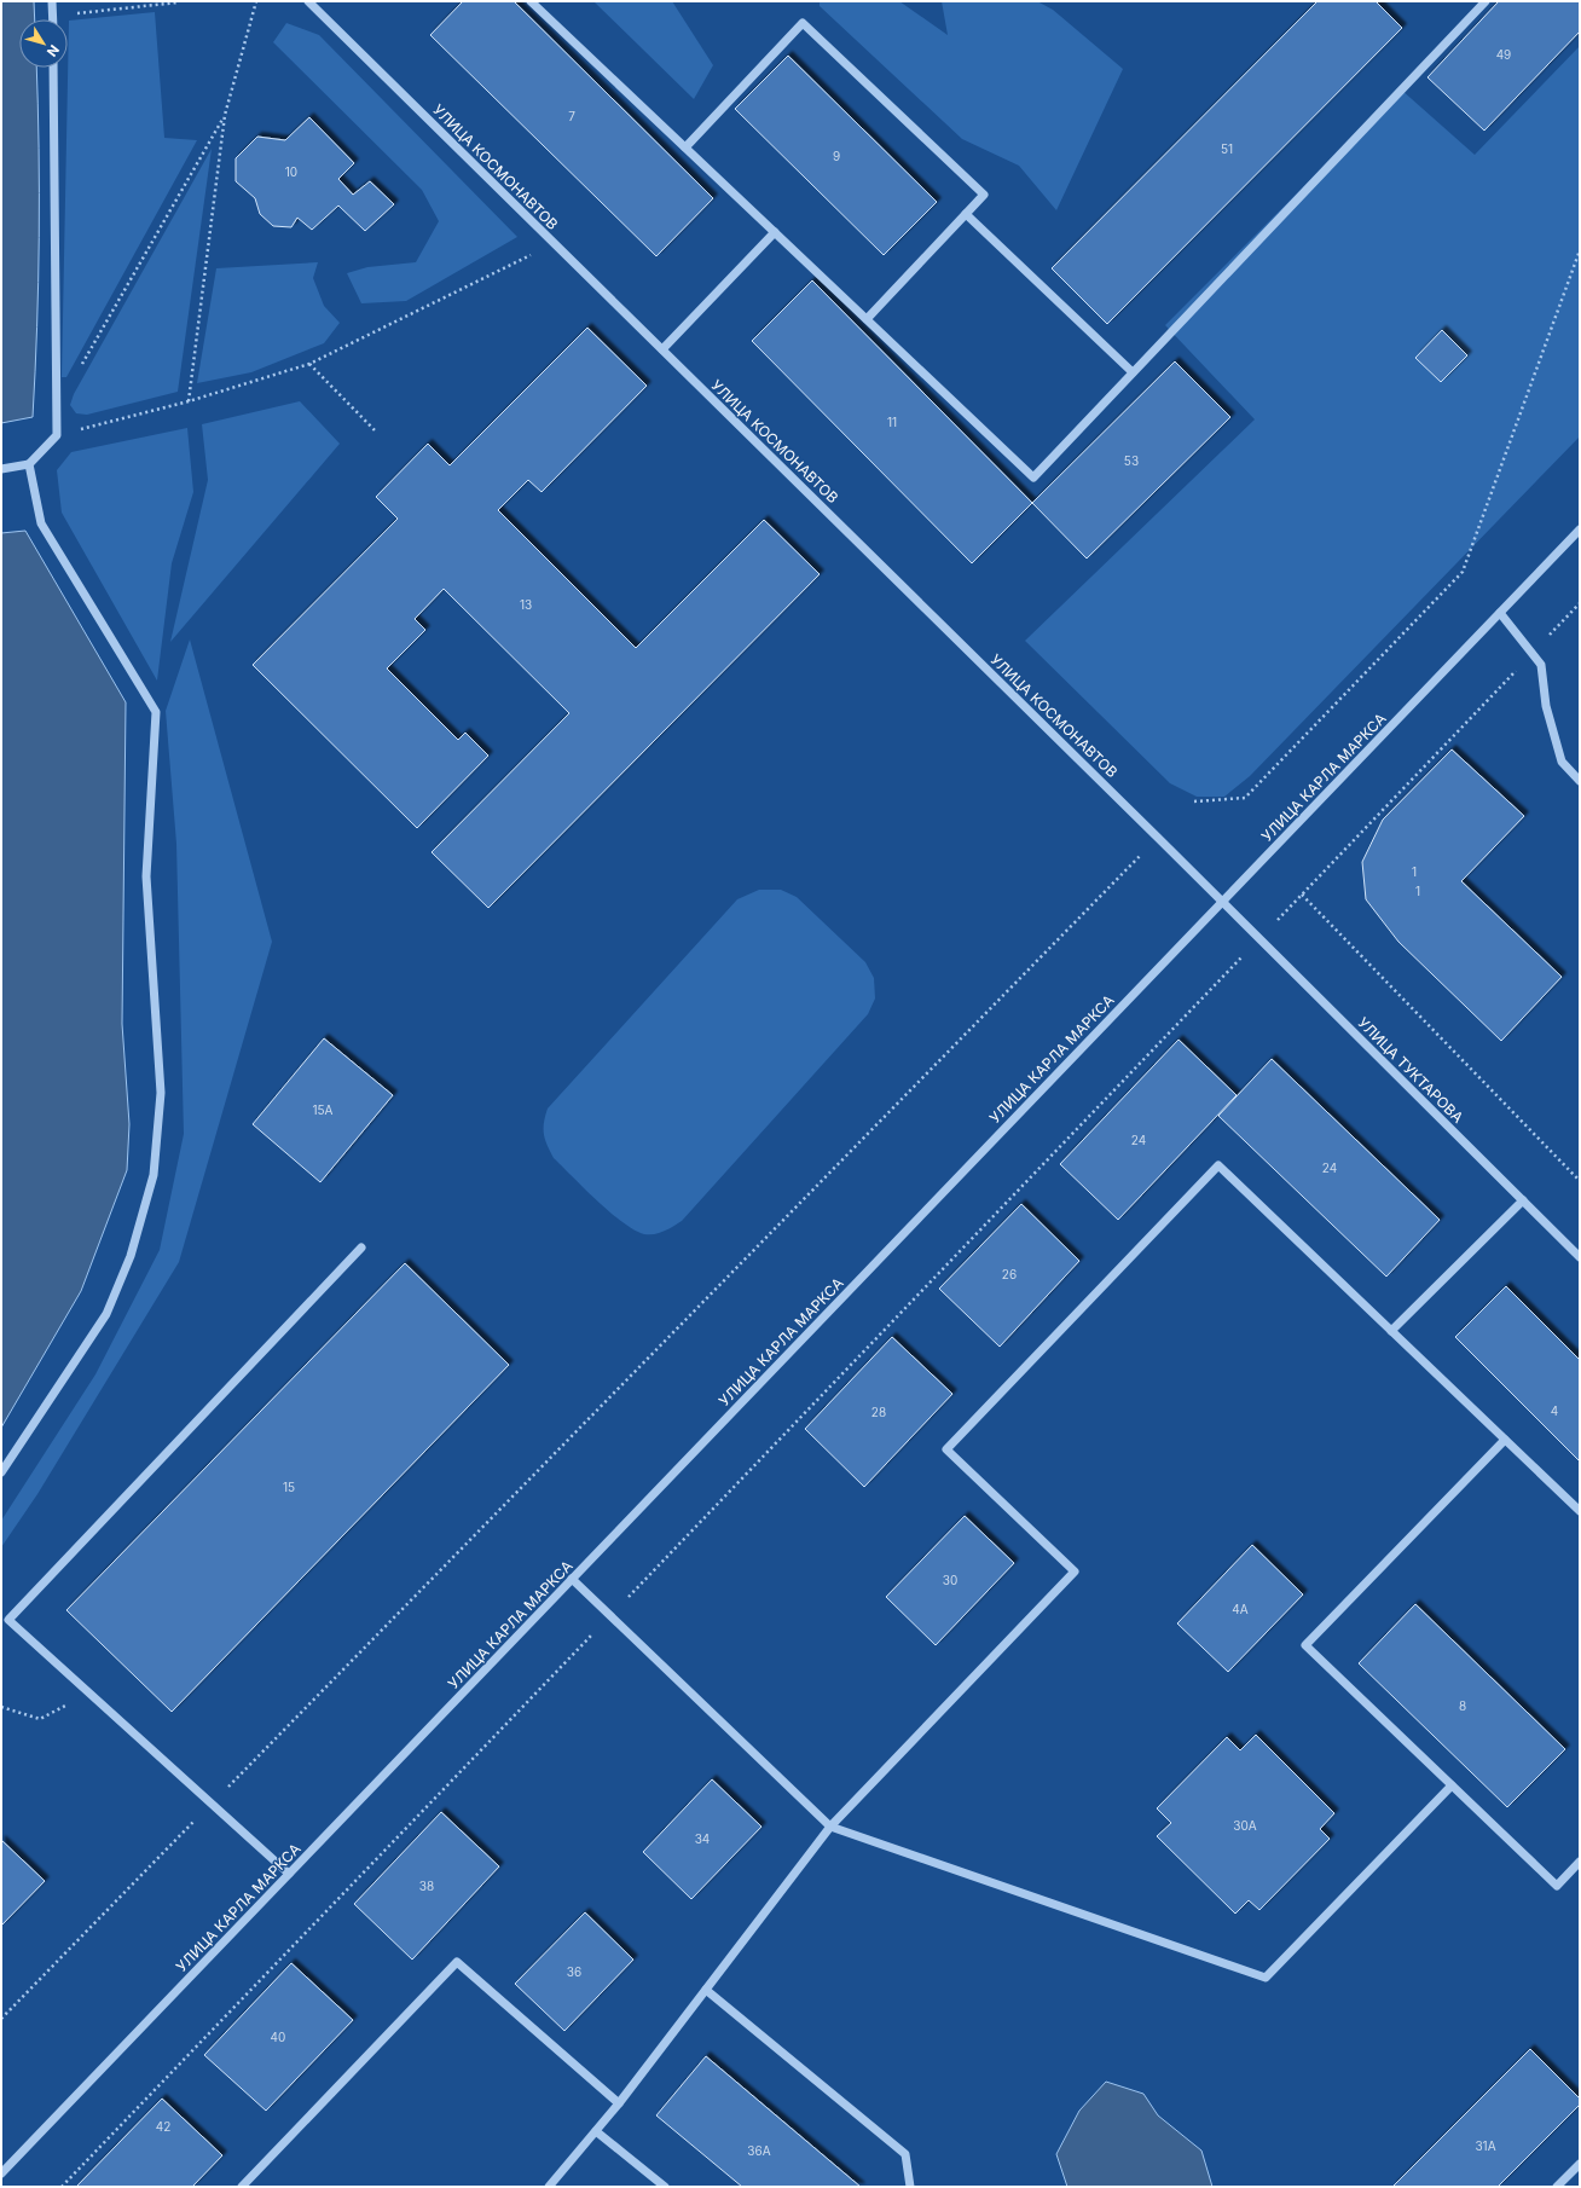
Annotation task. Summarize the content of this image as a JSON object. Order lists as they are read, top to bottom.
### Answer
{
  "streets": {
    "street": ["УЛИЦА КОСМОНАВТОВ", "УЛИЦА КАРЛА МАРКСА", "УЛИЦА ТУКТАРОВА"]
  },
  "crossings": [
    ["УЛИЦА КОСМОНАВТОВ", "УЛИЦА КАРЛА МАРКСА"],
    ["УЛИЦА КОСМОНАВТОВ", "УЛИЦА ТУКТАРОВА"],
    ["УЛИЦА КАРЛА МАРКСА", "УЛИЦА ТУКТАРОВА"]
  ],
  "house_numbers": [
    "49",
    "7",
    "51",
    "9",
    "10",
    "11",
    "53",
    "13",
    "1",
    "1",
    "15А",
    "24",
    "24",
    "26",
    "4",
    "28",
    "15",
    "30",
    "4А",
    "8",
    "30А",
    "34",
    "38",
    "36",
    "40",
    "42",
    "31А",
    "36А"
  ],
  "north": "bottom right"
}
